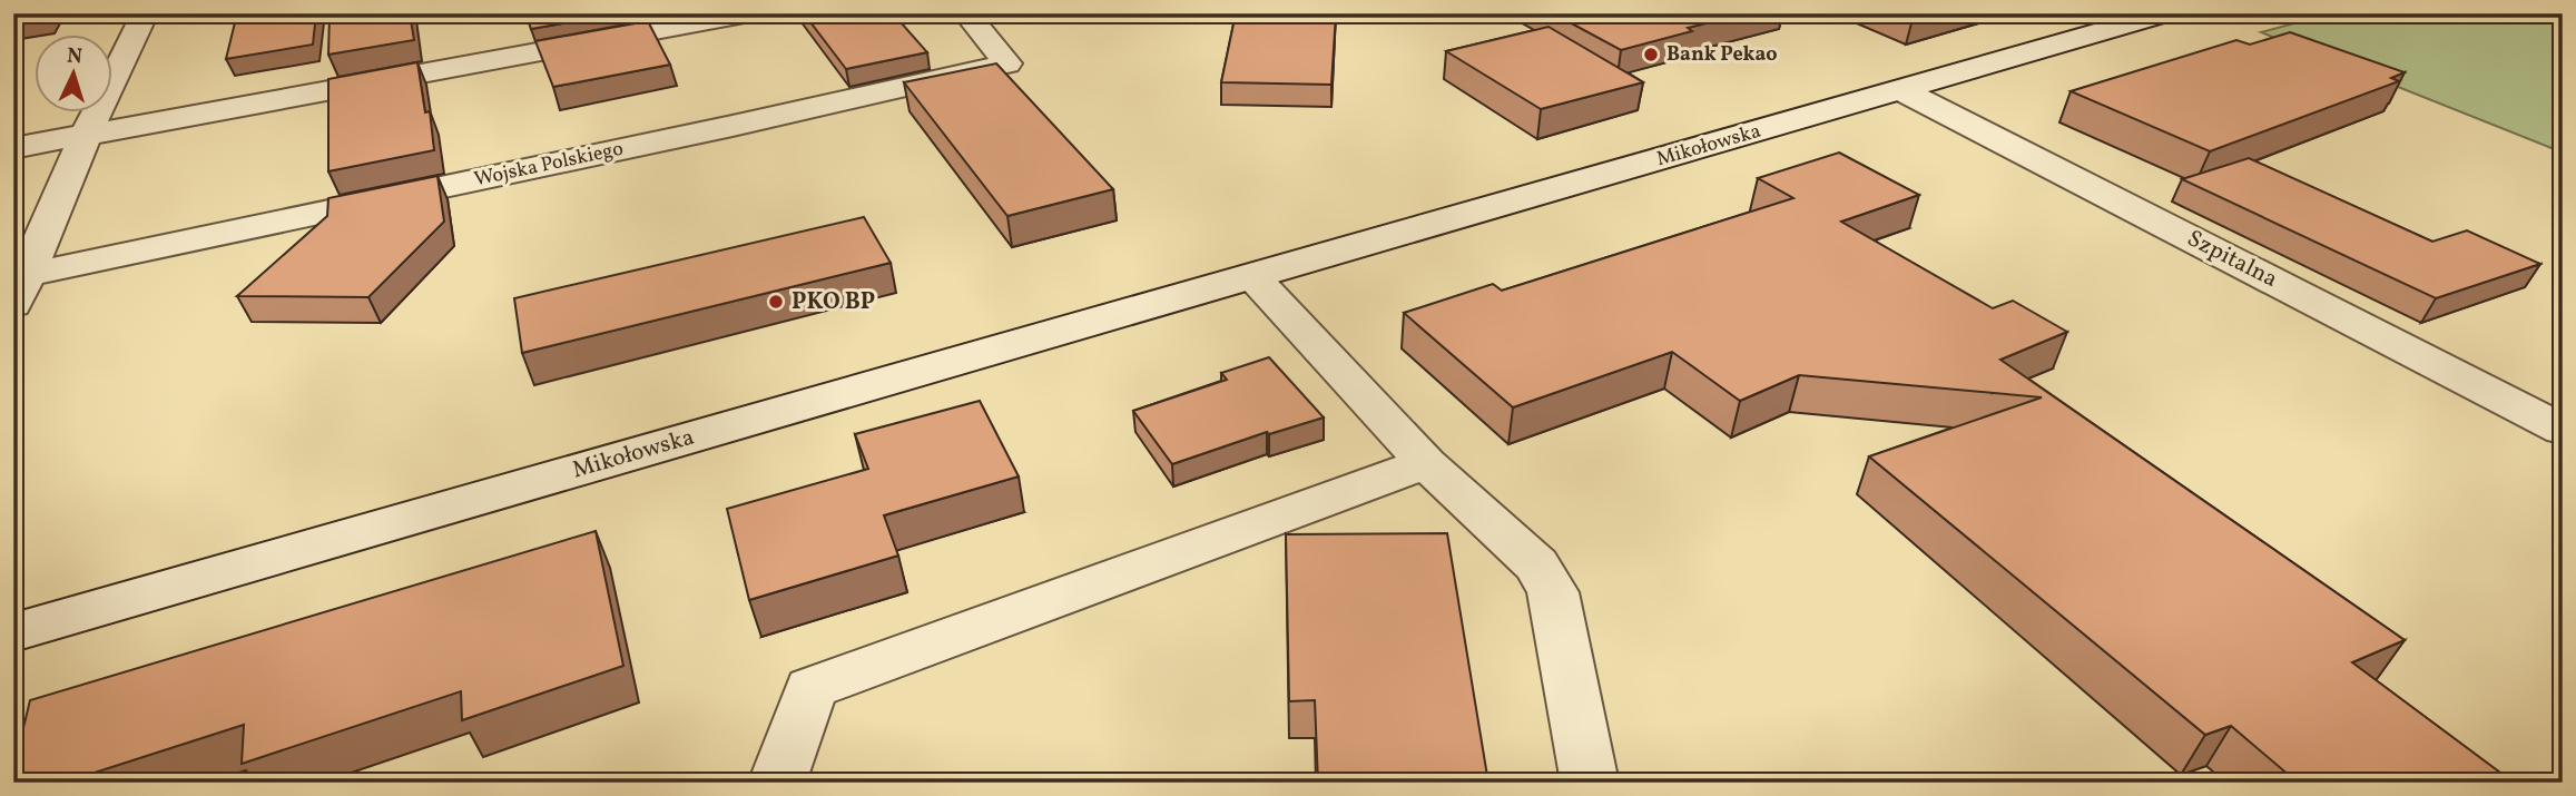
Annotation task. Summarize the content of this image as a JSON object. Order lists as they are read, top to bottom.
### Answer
{
  "streets": {
    "street": ["Mikołowska", "Wojska Polskiego", "Szpitalna"]
  },
  "crossings": [
    ["Mikołowska", "Szpitalna"]
  ],
  "places": ["Bank Pekao", "PKO BP"],
  "north": "top"
}
